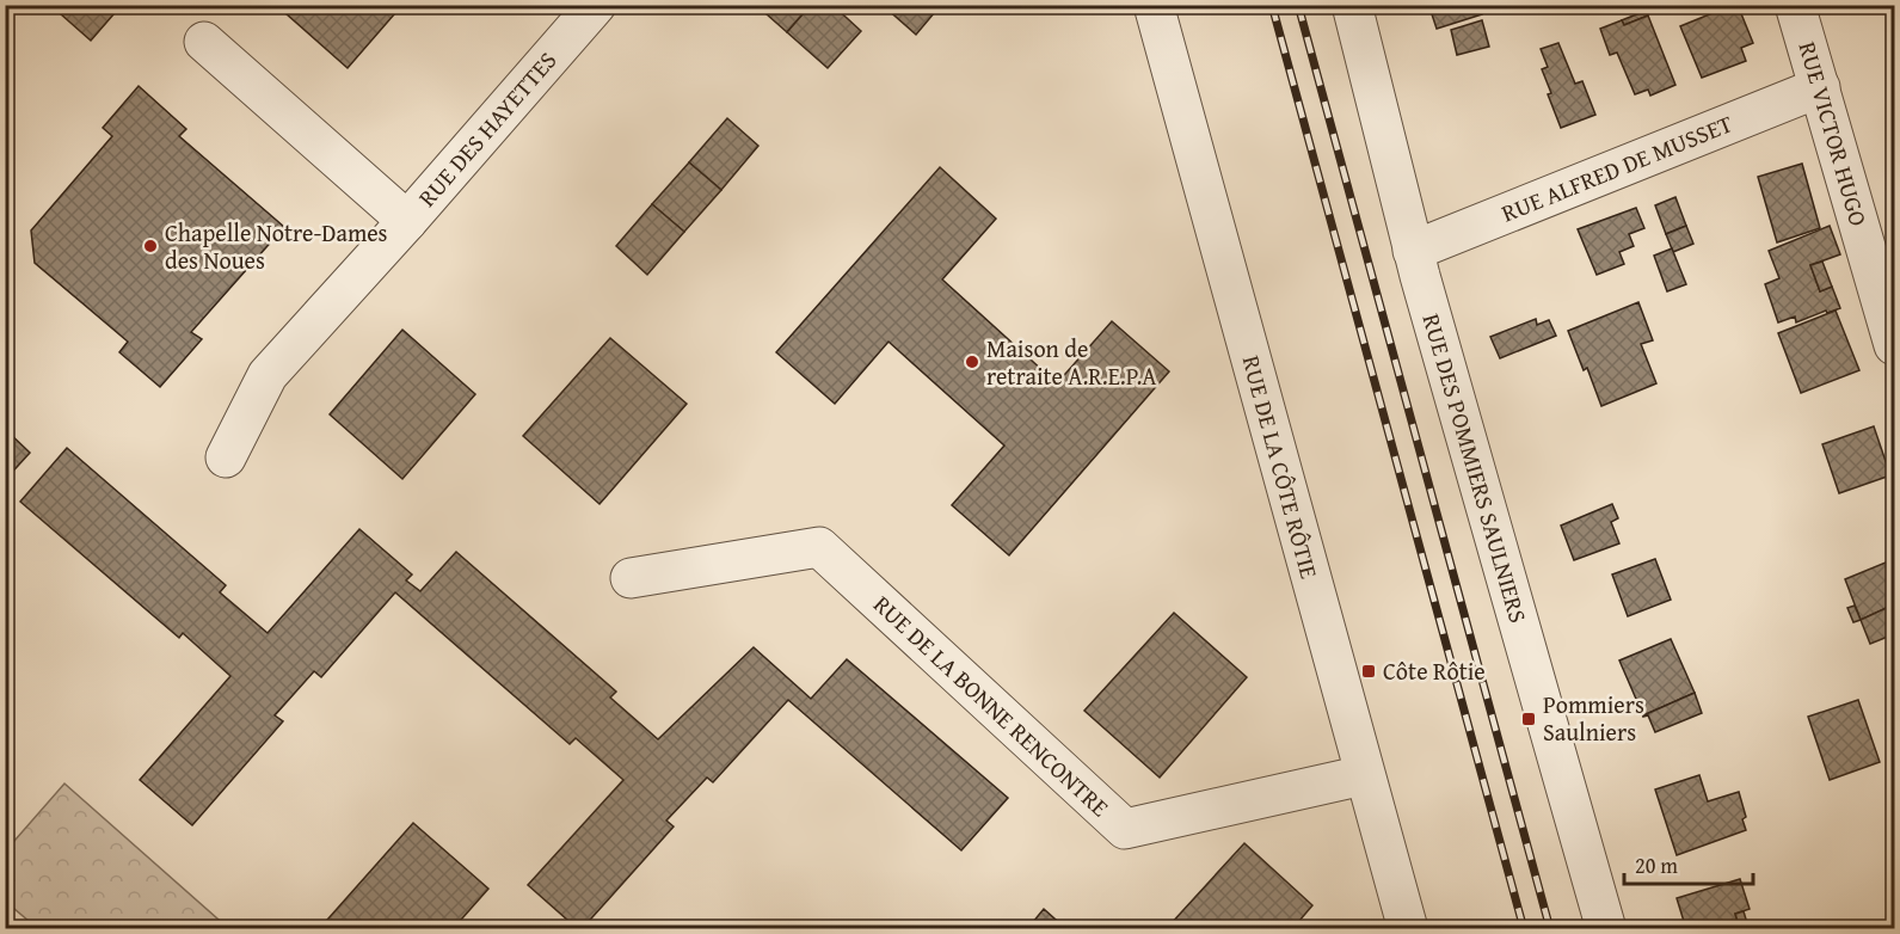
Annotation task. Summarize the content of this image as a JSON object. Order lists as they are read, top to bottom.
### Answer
{
  "streets": {
    "street": [
      "RUE DES HAYETTES",
      "RUE VICTOR HUGO",
      "RUE ALFRED DE MUSSET",
      "RUE DE LA CÔTE RÔTIE",
      "RUE DES POMMIERS SAULNIERS",
      "RUE DE LA BONNE RENCONTRE"
    ]
  },
  "crossings": [
    ["RUE VICTOR HUGO", "RUE ALFRED DE MUSSET"],
    ["RUE ALFRED DE MUSSET", "RUE DES POMMIERS SAULNIERS"],
    ["RUE DE LA CÔTE RÔTIE", "RUE DE LA BONNE RENCONTRE"]
  ],
  "places": {
    "other": ["Chapelle Notre-Dames des Noues", "Maison de retraite A.R.E.P.A"],
    "transit": ["Côte Rôtie", "Pommiers Saulniers"]
  },
  "scale_bar": "20 m"
}
